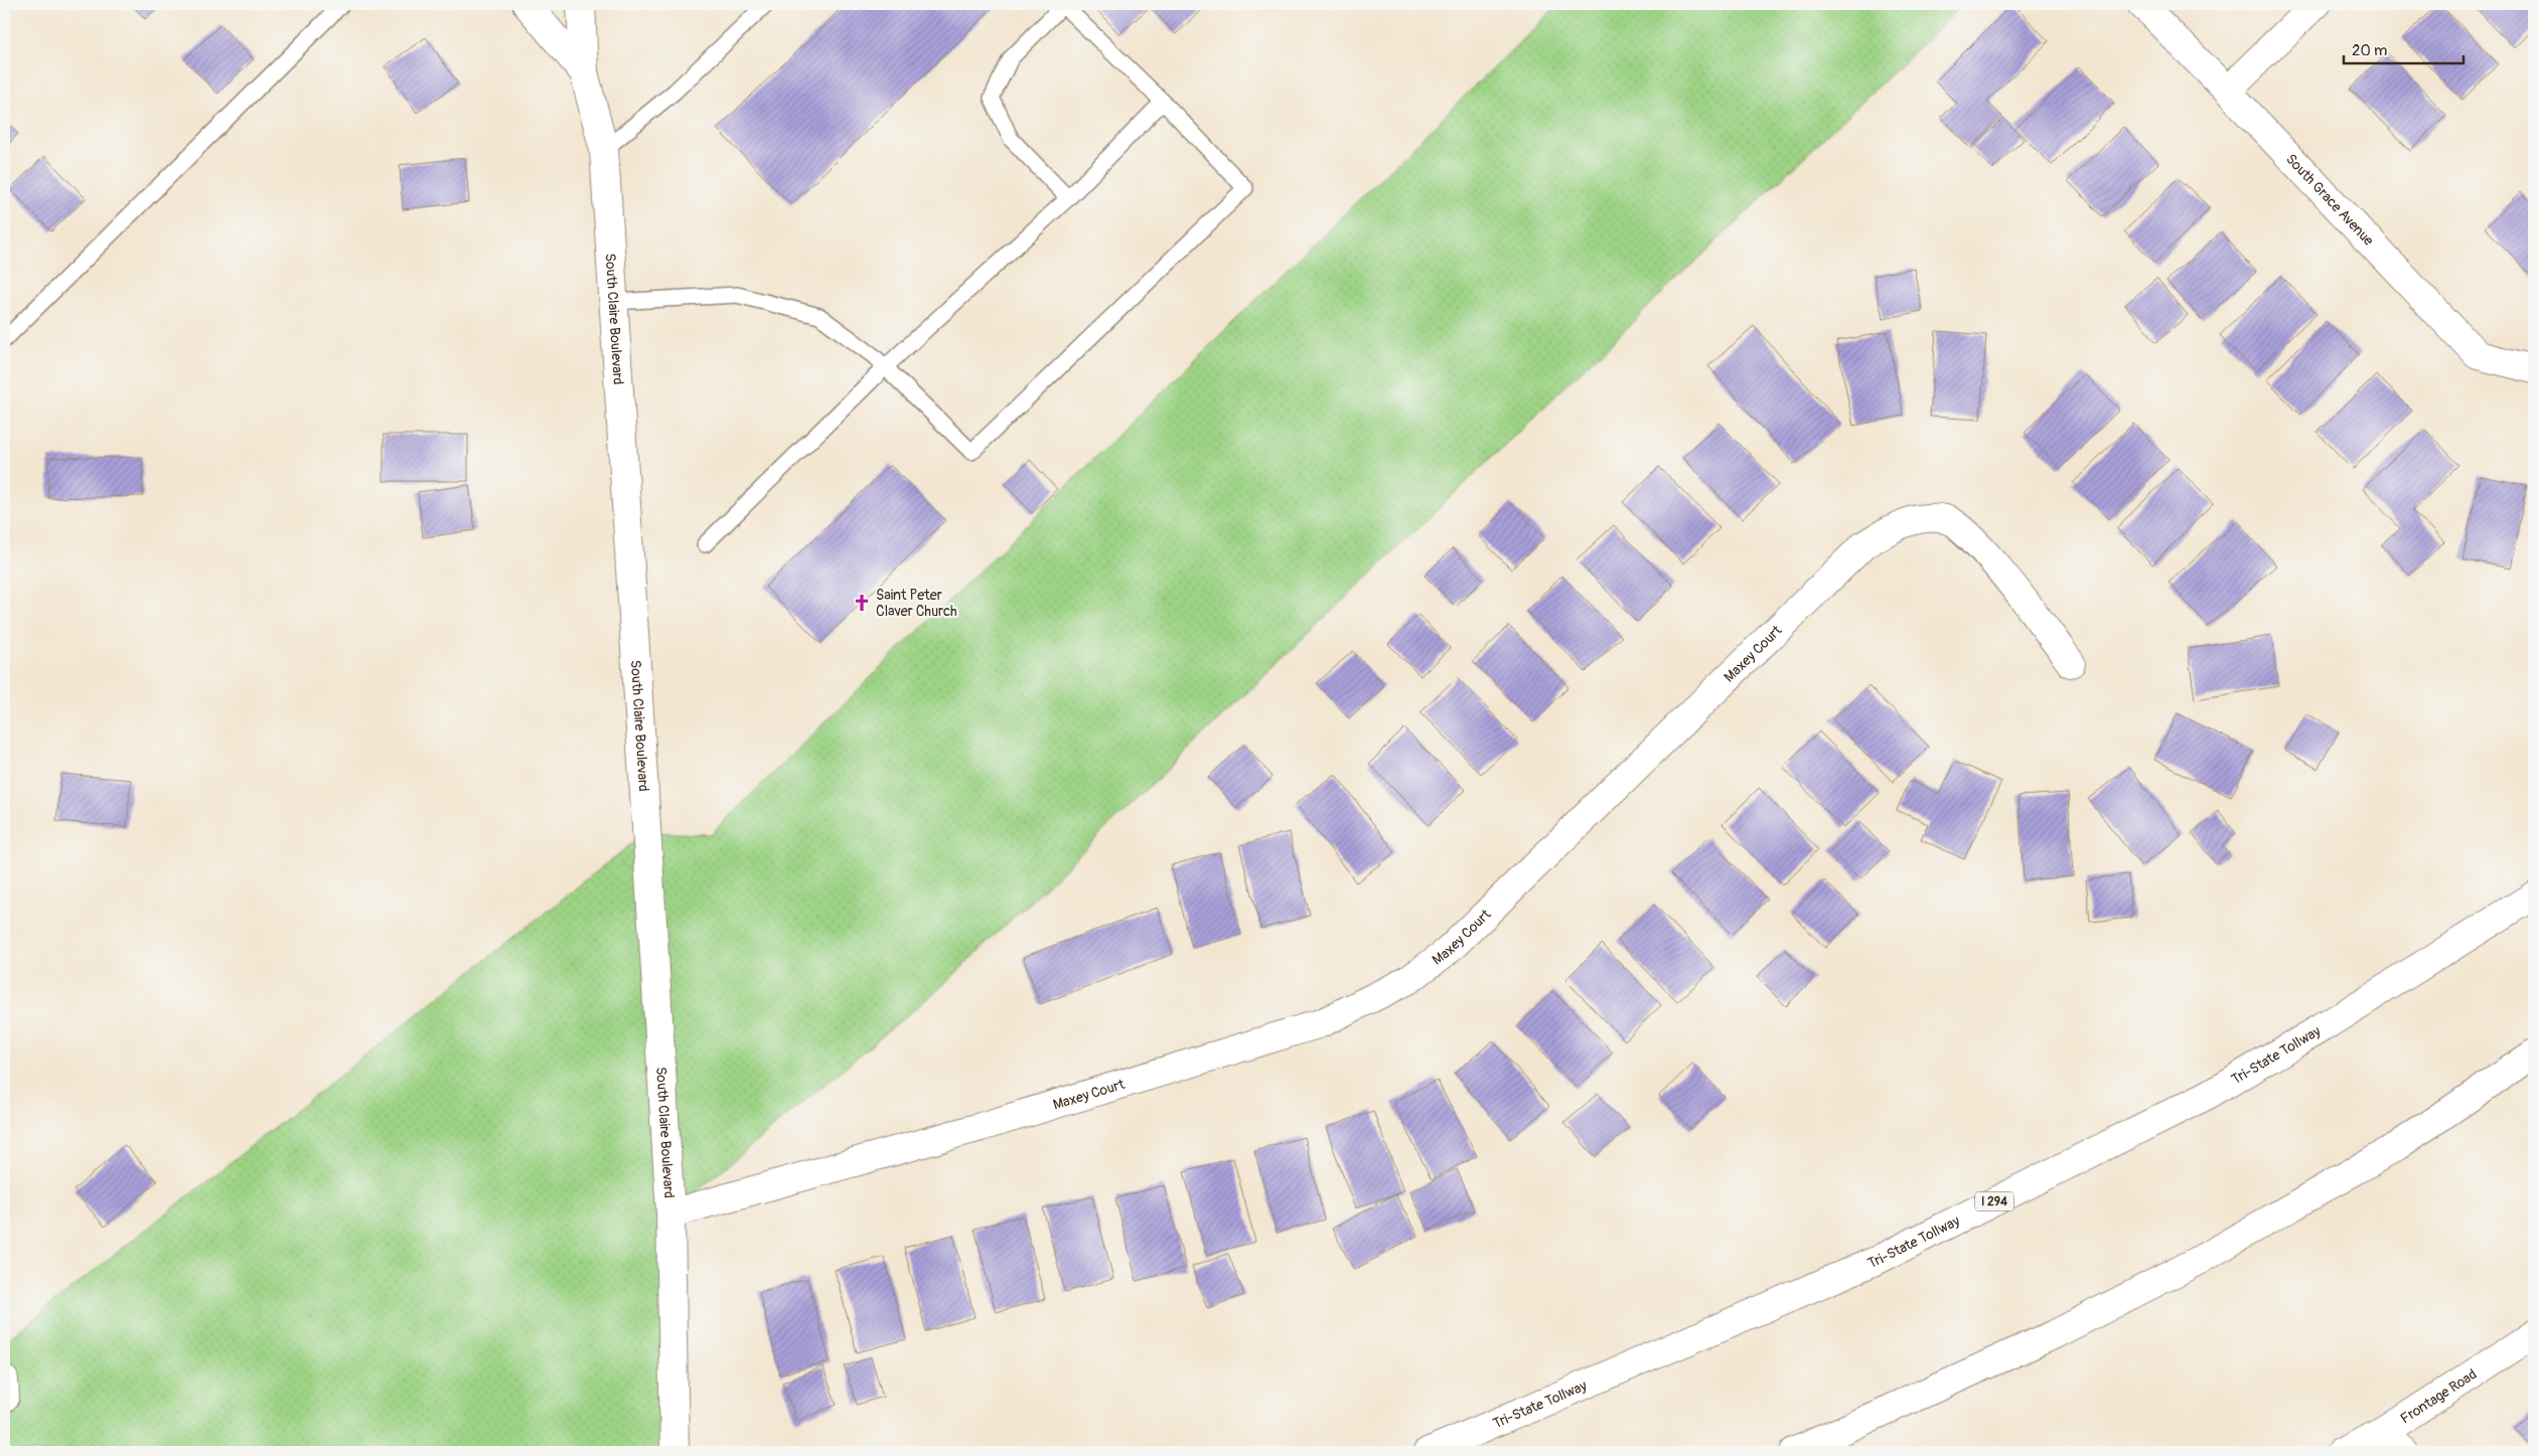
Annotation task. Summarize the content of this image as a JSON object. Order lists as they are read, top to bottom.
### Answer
{
  "streets": {
    "main road": [
      "South Grace Avenue",
      "South Claire Boulevard",
      "Maxey Court",
      "Tri-State Tollway",
      "I 294",
      "Frontage Road"
    ]
  },
  "crossings": [
    ["South Claire Boulevard", "Maxey Court"]
  ],
  "places": {
    "church": ["Saint Peter Claver Church"]
  },
  "scale_bar": "20 m"
}
